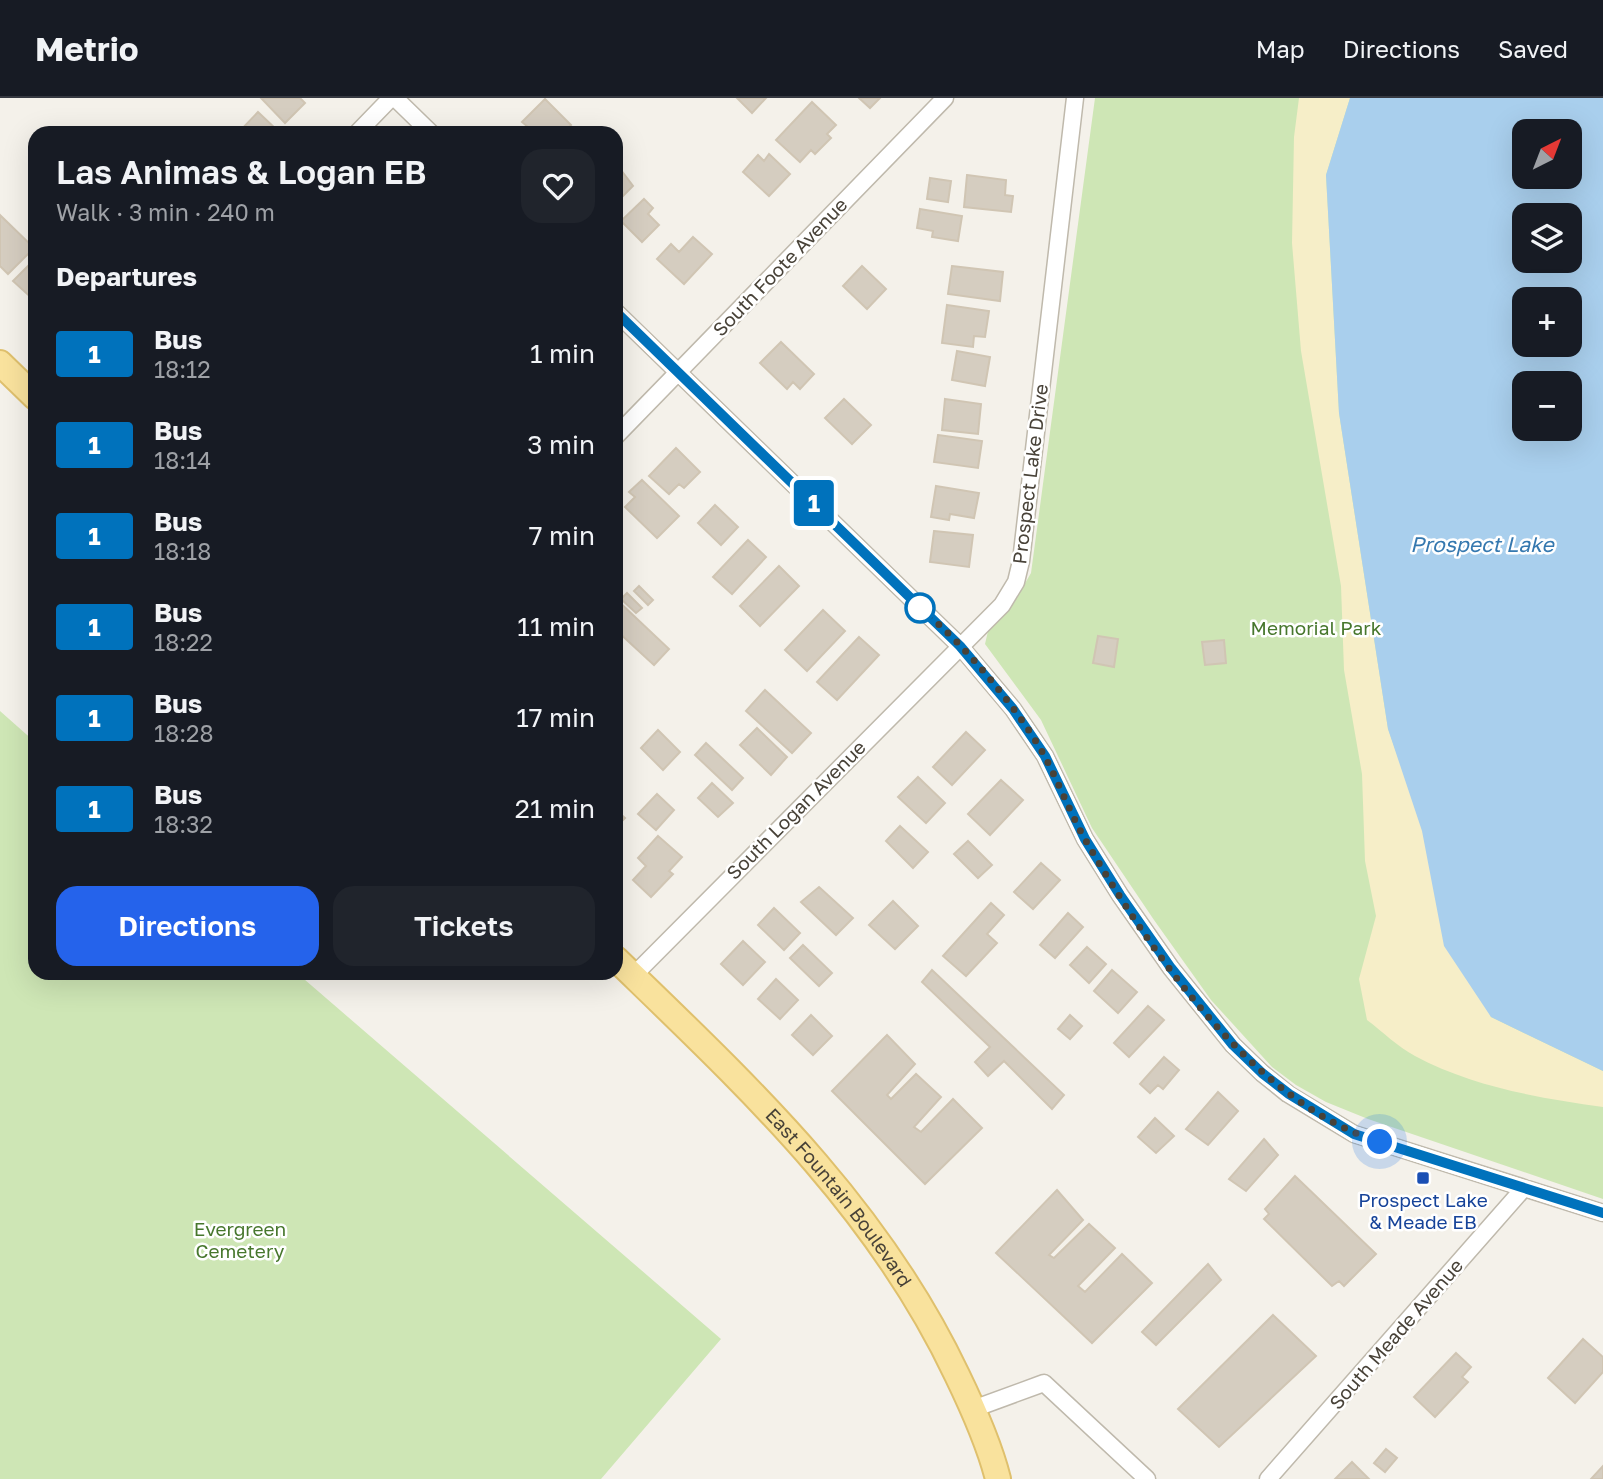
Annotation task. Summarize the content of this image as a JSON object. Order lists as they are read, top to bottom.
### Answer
{
  "streets": {
    "main road": ["East Fountain Boulevard"],
    "street": [
      "South Foote Avenue",
      "Prospect Lake Drive",
      "South Logan Avenue",
      "South Meade Avenue"
    ]
  },
  "crossings": [
    ["Prospect Lake Drive", "South Logan Avenue"],
    ["South Logan Avenue", "East Fountain Boulevard"]
  ],
  "water": ["Prospect Lake"],
  "parks": ["Memorial Park", "Evergreen Cemetery"],
  "places": {
    "transit": ["Prospect Lake & Meade EB"]
  },
  "lines": ["bus line 1"],
  "north": "top right",
  "page": {
    "header": "Metrio",
    "nav": ["Map", "Directions", "Saved"],
    "on_map": "1",
    "map_buttons": ["+", "−"],
    "heading": [
      ["Las Animas & Logan EB", "Walk · 3 min · 240 m"],
      "Departures"
    ],
    "list": [
      {
        "mark": "1",
        "name": "Bus",
        "note": "18:12",
        "value": "1 min"
      },
      {
        "mark": "1",
        "name": "Bus",
        "note": "18:14",
        "value": "3 min"
      },
      {
        "mark": "1",
        "name": "Bus",
        "note": "18:18",
        "value": "7 min"
      },
      {
        "mark": "1",
        "name": "Bus",
        "note": "18:22",
        "value": "11 min"
      },
      {
        "mark": "1",
        "name": "Bus",
        "note": "18:28",
        "value": "17 min"
      },
      {
        "mark": "1",
        "name": "Bus",
        "note": "18:32",
        "value": "21 min"
      }
    ],
    "buttons": ["Directions", "Tickets"]
  }
}
